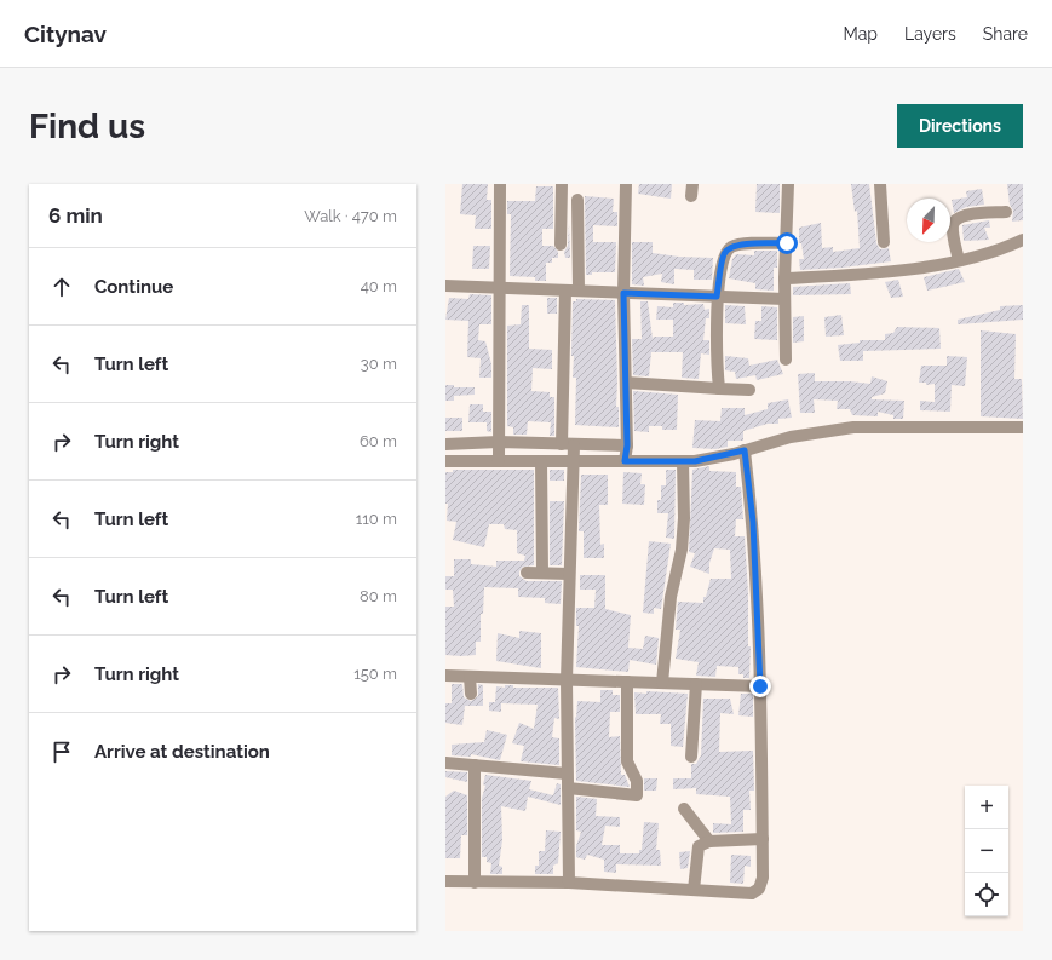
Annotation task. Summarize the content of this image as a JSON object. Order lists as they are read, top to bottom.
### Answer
{
  "north": "bottom left",
  "page": {
    "header": "Citynav",
    "nav": ["Map", "Layers", "Share"],
    "buttons": "Directions",
    "title": "Find us",
    "heading": ["6 min", "Walk · 470 m"],
    "list": [
      ["Continue", "40 m"],
      ["Turn left", "30 m"],
      ["Turn right", "60 m"],
      ["Turn left", "110 m"],
      ["Turn left", "80 m"],
      ["Turn right", "150 m"],
      "Arrive at destination"
    ],
    "map_buttons": ["+", "−"]
  }
}
